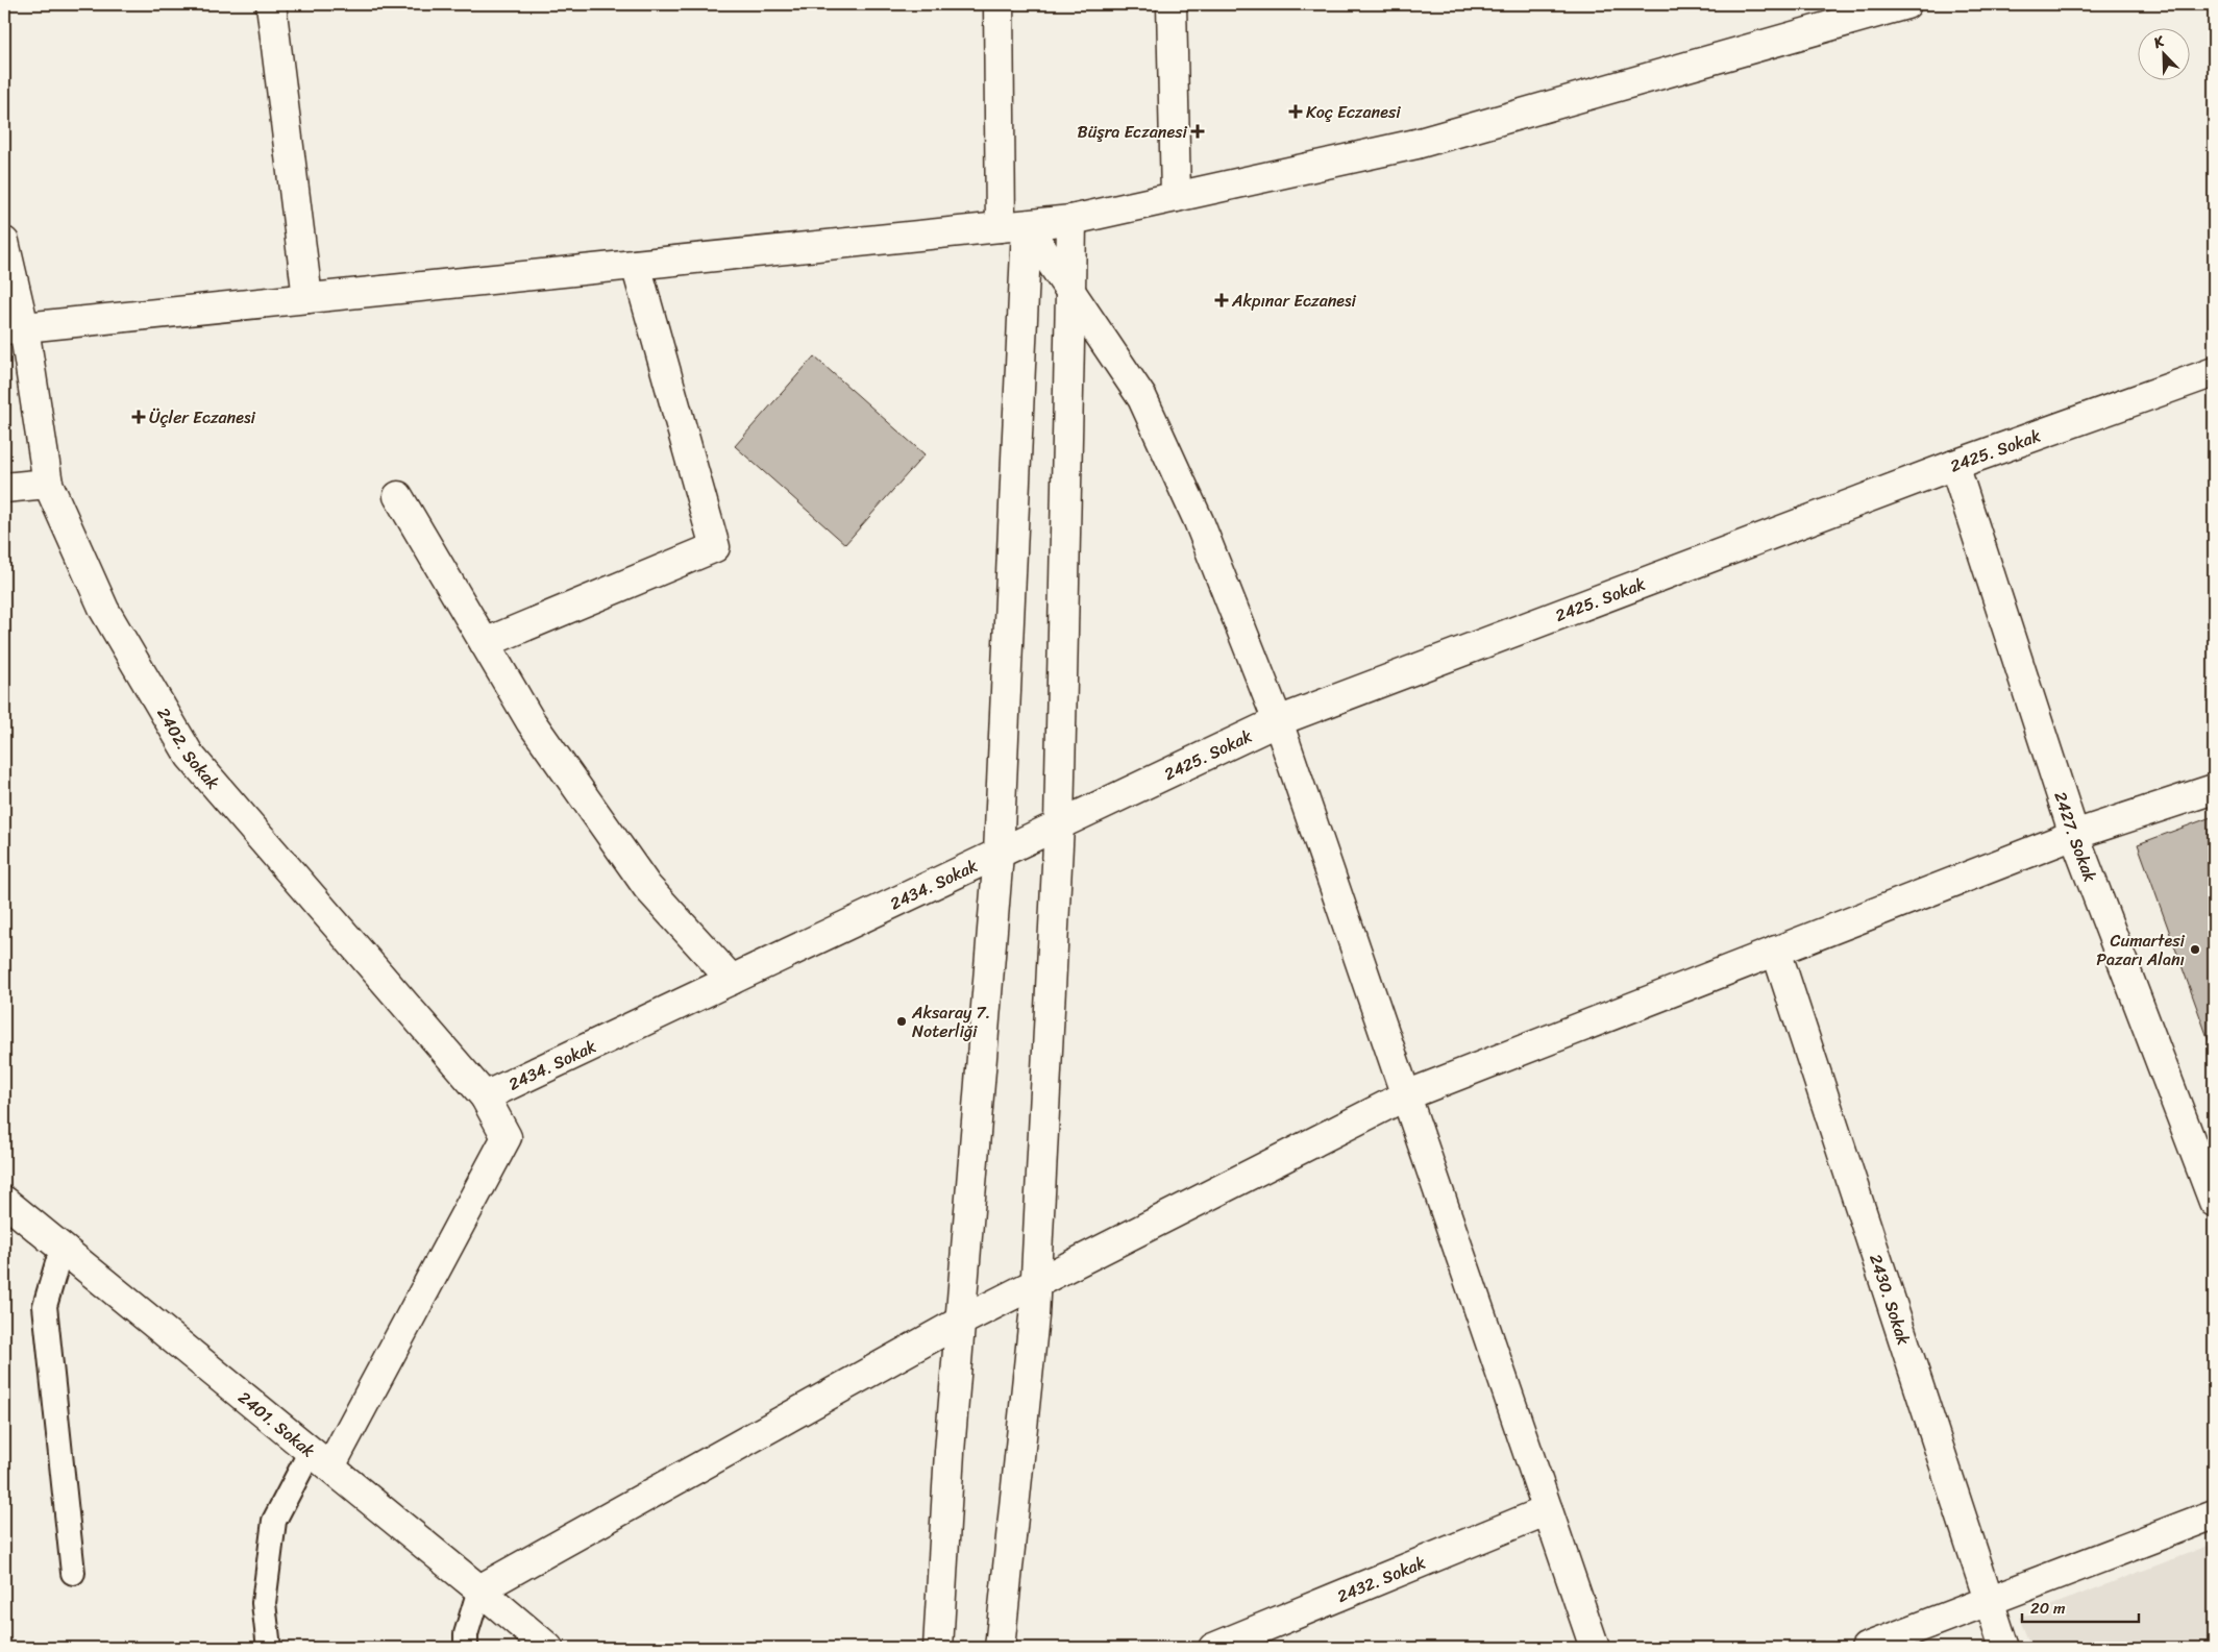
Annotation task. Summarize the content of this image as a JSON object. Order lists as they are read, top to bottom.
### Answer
{
  "streets": {
    "street": [
      "2425. Sokak",
      "2402. Sokak",
      "2427. Sokak",
      "2434. Sokak",
      "2430. Sokak",
      "2401. Sokak",
      "2432. Sokak"
    ]
  },
  "crossings": [
    ["2425. Sokak", "2427. Sokak"],
    ["2425. Sokak", "2434. Sokak"],
    ["2402. Sokak", "2434. Sokak"]
  ],
  "places": {
    "health": [
      "Koç Eczanesi",
      "Büşra Eczanesi",
      "Akpınar Eczanesi",
      "Üçler Eczanesi"
    ],
    "other": ["Cumartesi Pazarı Alanı", "Aksaray 7. Noterliği"]
  },
  "scale_bar": "20 m",
  "north": "top left"
}
